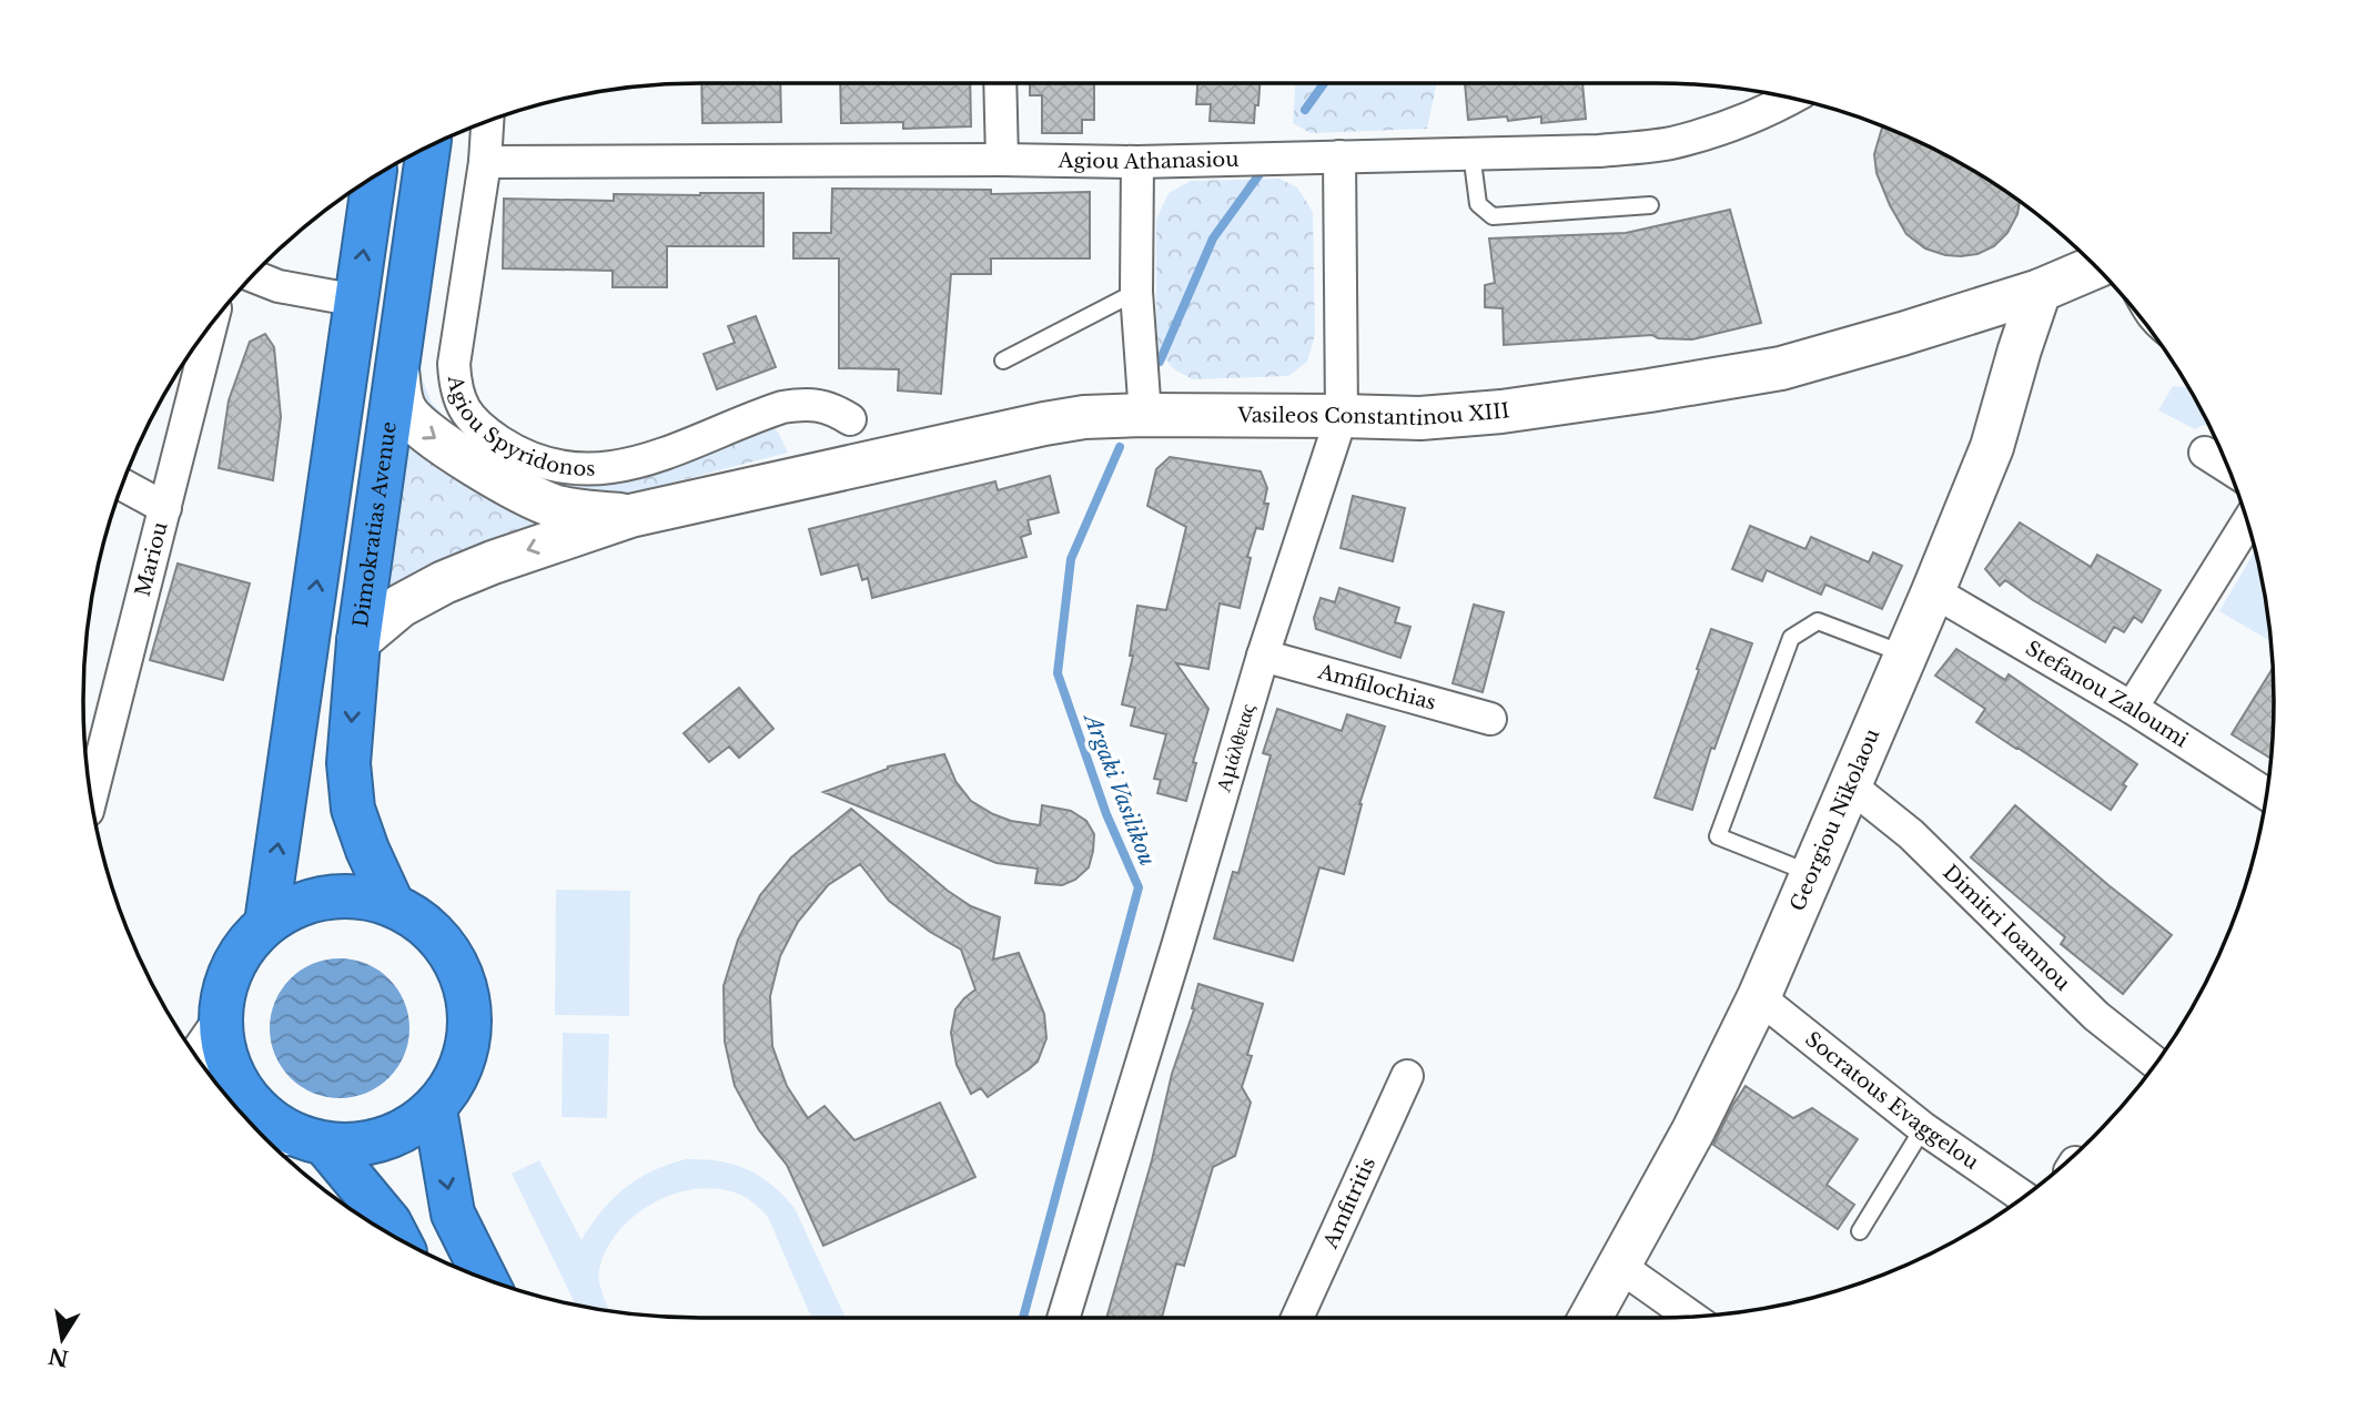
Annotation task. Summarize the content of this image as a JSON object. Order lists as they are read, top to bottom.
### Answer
{
  "streets": {
    "highway": ["Dimokratias Avenue"],
    "street": [
      "Agiou Athanasiou",
      "Vasileos Constantinou XIII",
      "Agiou Spyridonos",
      "Mariou",
      "Amfilochias",
      "Stefanou Zaloumi",
      "Αμάλθειας",
      "Georgiou Nikolaou",
      "Dimitri Ioannou",
      "Socratous Evaggelou",
      "Amfitritis"
    ]
  },
  "crossings": [
    ["Agiou Athanasiou", "Agiou Spyridonos"],
    ["Agiou Athanasiou", "Αμάλθειας"],
    ["Vasileos Constantinou XIII", "Dimokratias Avenue"],
    ["Vasileos Constantinou XIII", "Αμάλθειας"],
    ["Vasileos Constantinou XIII", "Georgiou Nikolaou"],
    ["Amfilochias", "Αμάλθειας"],
    ["Stefanou Zaloumi", "Georgiou Nikolaou"],
    ["Georgiou Nikolaou", "Dimitri Ioannou"],
    ["Georgiou Nikolaou", "Socratous Evaggelou"]
  ],
  "water": ["Argaki Vasilikou"],
  "north": "bottom"
}
